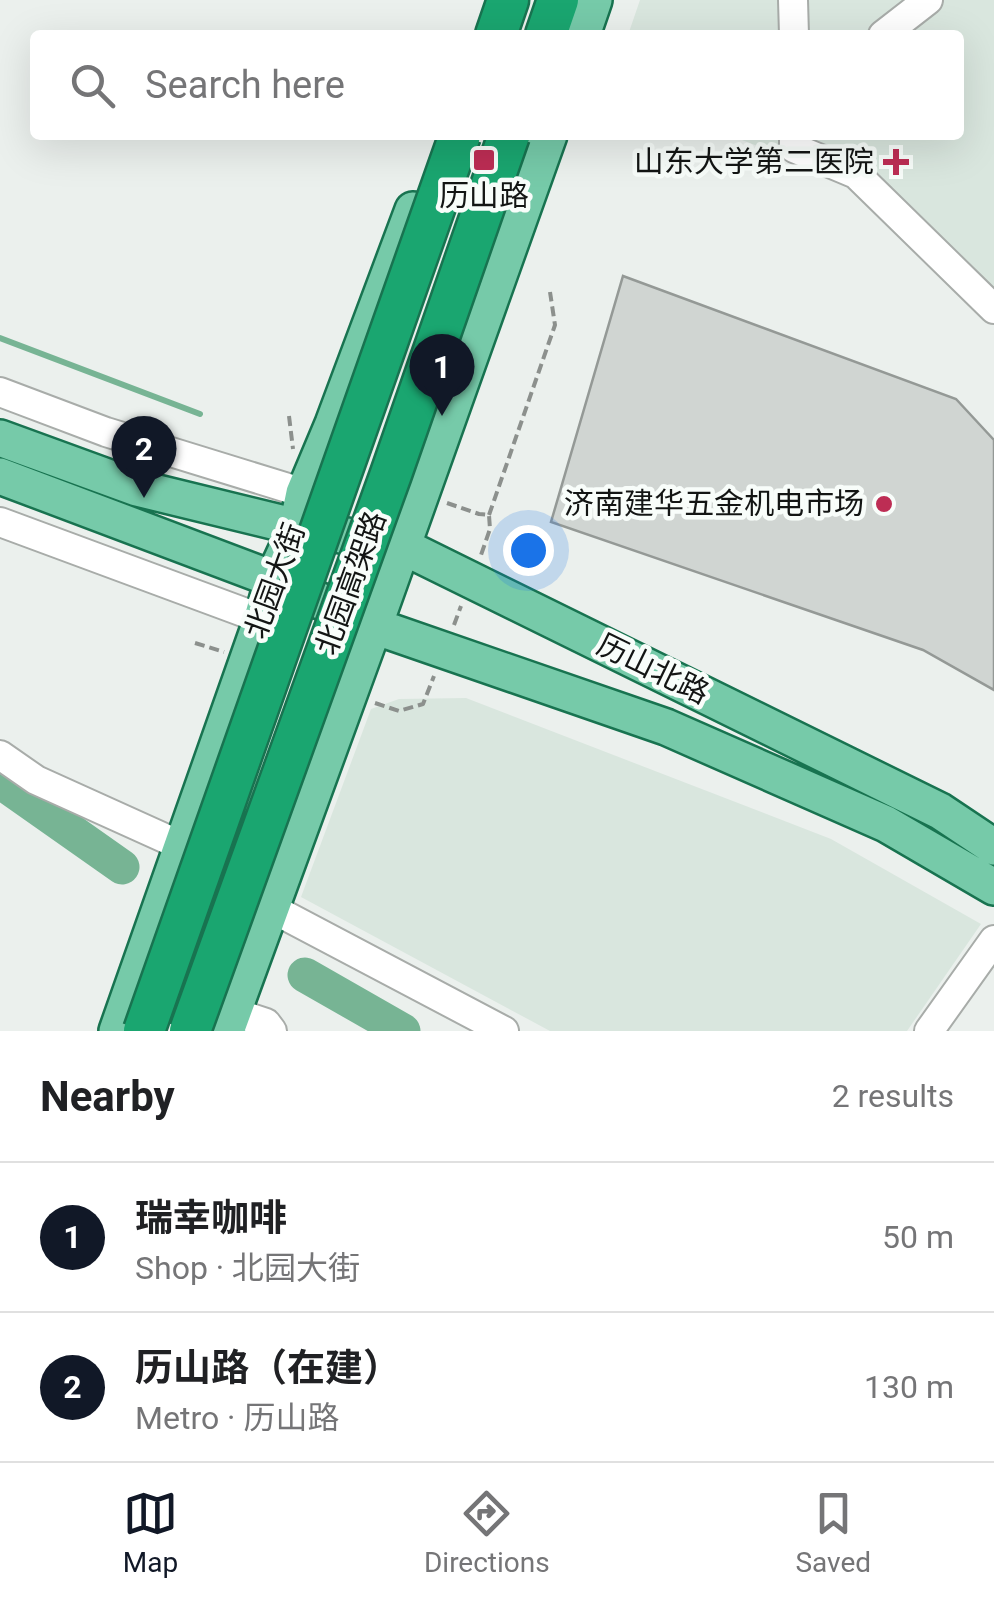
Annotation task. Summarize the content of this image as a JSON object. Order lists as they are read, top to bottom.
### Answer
{
  "streets": {
    "highway": ["北园高架路"],
    "main road": ["北园大街", "历山北路"]
  },
  "crossings": [
    ["北园大街", "历山北路"]
  ],
  "places": {
    "transit": ["历山路"],
    "health": ["山东大学第二医院"],
    "other": ["济南建华五金机电市场"]
  },
  "page": {
    "search": "Search here",
    "pins": ["1", "2"],
    "heading": ["Nearby", "2 results"],
    "list": [
      {
        "mark": "1",
        "name": "瑞幸咖啡",
        "note": "Shop · 北园大街",
        "value": "50 m"
      },
      {
        "mark": "2",
        "name": "历山路（在建）",
        "note": "Metro · 历山路",
        "value": "130 m"
      }
    ],
    "nav": ["Map", "Directions", "Saved"]
  }
}
